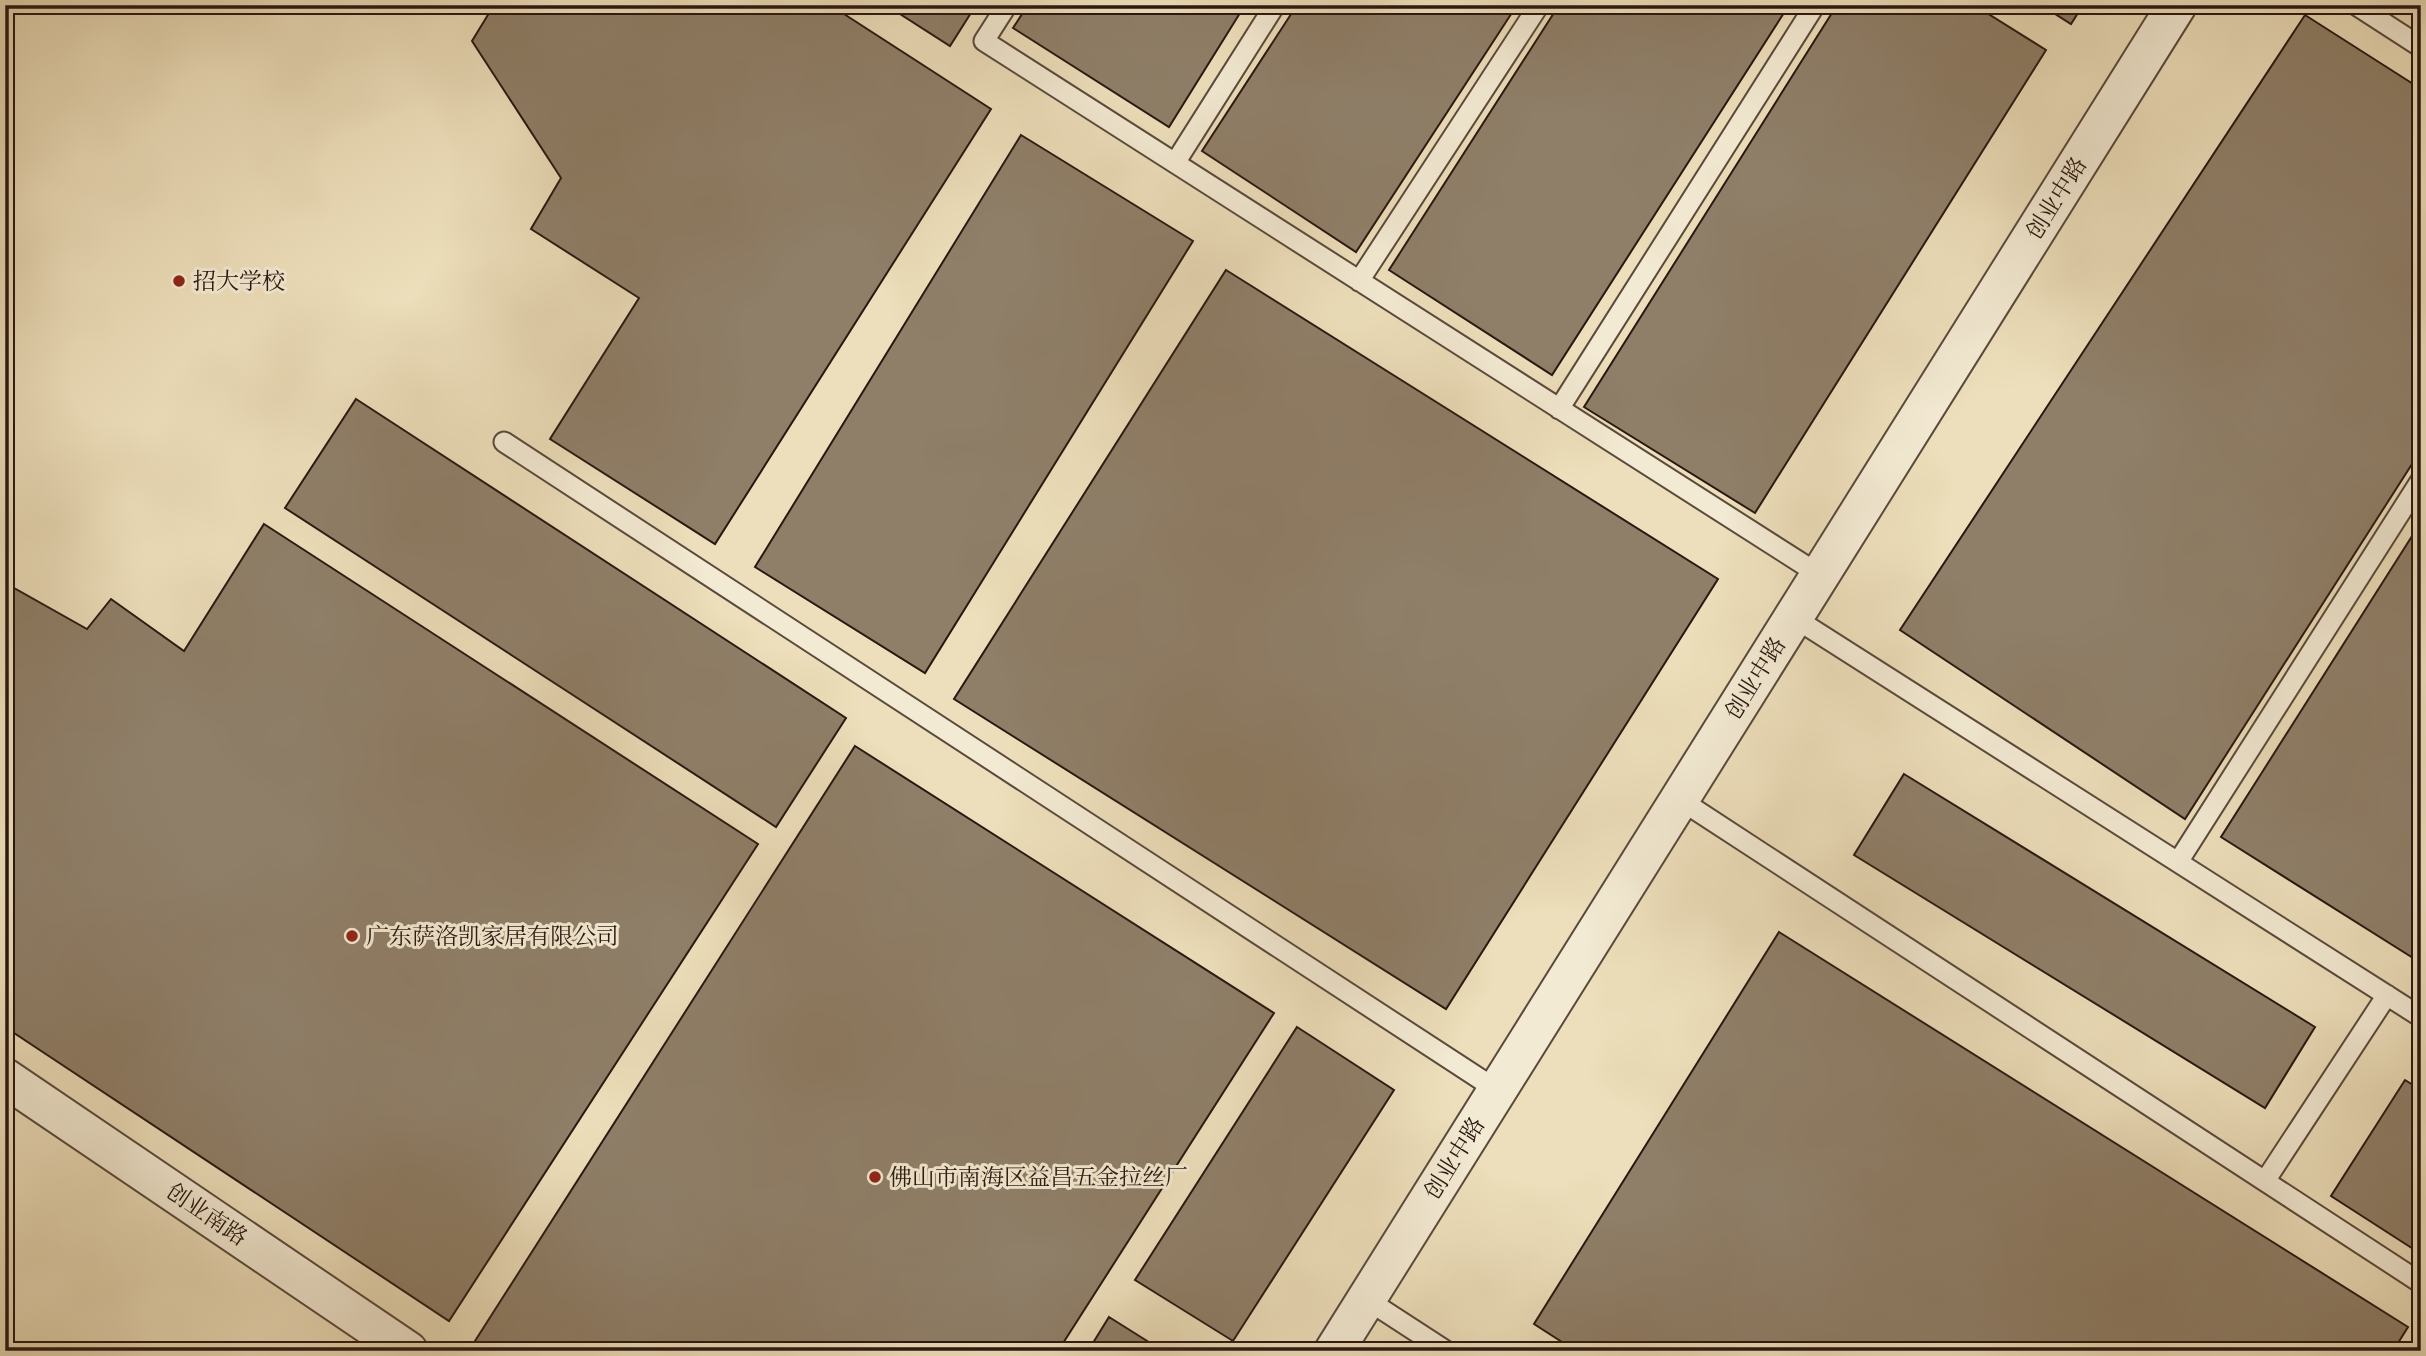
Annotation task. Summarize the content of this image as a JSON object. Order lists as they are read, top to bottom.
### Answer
{
  "streets": {
    "street": ["创业中路", "创业南路"]
  },
  "places": ["招大学校", "广东萨洛凯家居有限公司", "佛山市南海区益昌五金拉丝厂"]
}
